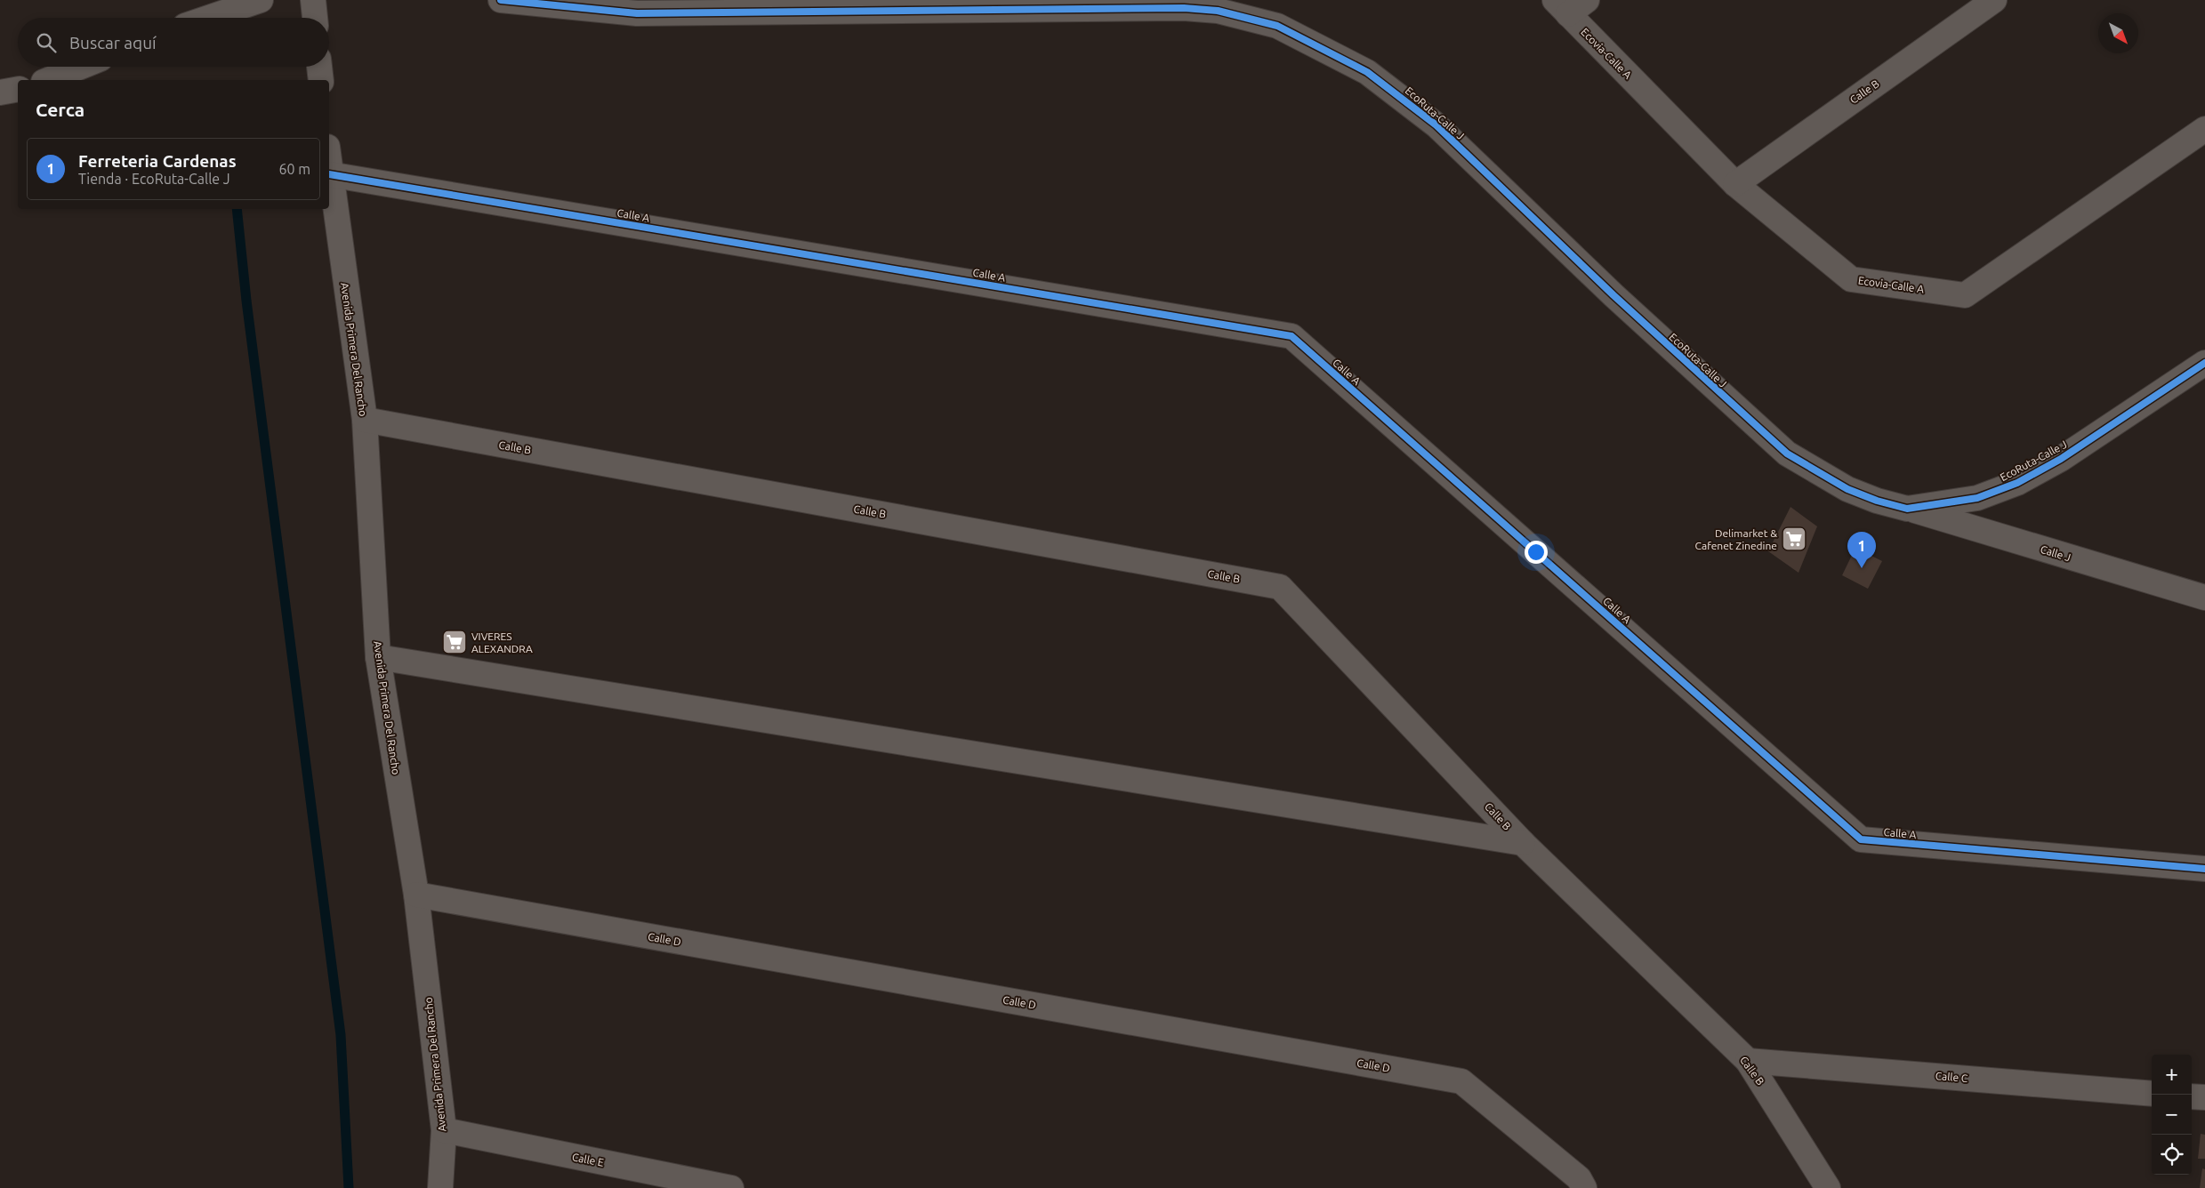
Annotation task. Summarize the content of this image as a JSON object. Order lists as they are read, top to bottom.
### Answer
{
  "streets": {
    "street": [
      "Ecovia-Calle A",
      "Calle B",
      "EcoRuta-Calle J",
      "Calle A",
      "Avenida Primera Del Rancho",
      "Calle J",
      "Calle D",
      "Calle C",
      "Calle E"
    ]
  },
  "crossings": [
    ["Ecovia-Calle A", "Calle B"],
    ["Calle B", "Avenida Primera Del Rancho"],
    ["Calle B", "Calle C"],
    ["EcoRuta-Calle J", "Calle J"],
    ["Calle A", "Avenida Primera Del Rancho"],
    ["Avenida Primera Del Rancho", "Calle D"],
    ["Avenida Primera Del Rancho", "Calle E"]
  ],
  "places": {
    "supermarket": ["Delimarket & Cafenet Zinedine", "VIVERES ALEXANDRA"]
  },
  "north": "bottom right",
  "page": {
    "search": "Buscar aquí",
    "heading": "Cerca",
    "list": [
      {
        "mark": "1",
        "name": "Ferreteria Cardenas",
        "note": "Tienda · EcoRuta-Calle J",
        "value": "60 m"
      }
    ],
    "pins": "1",
    "map_buttons": ["+", "−"]
  }
}
